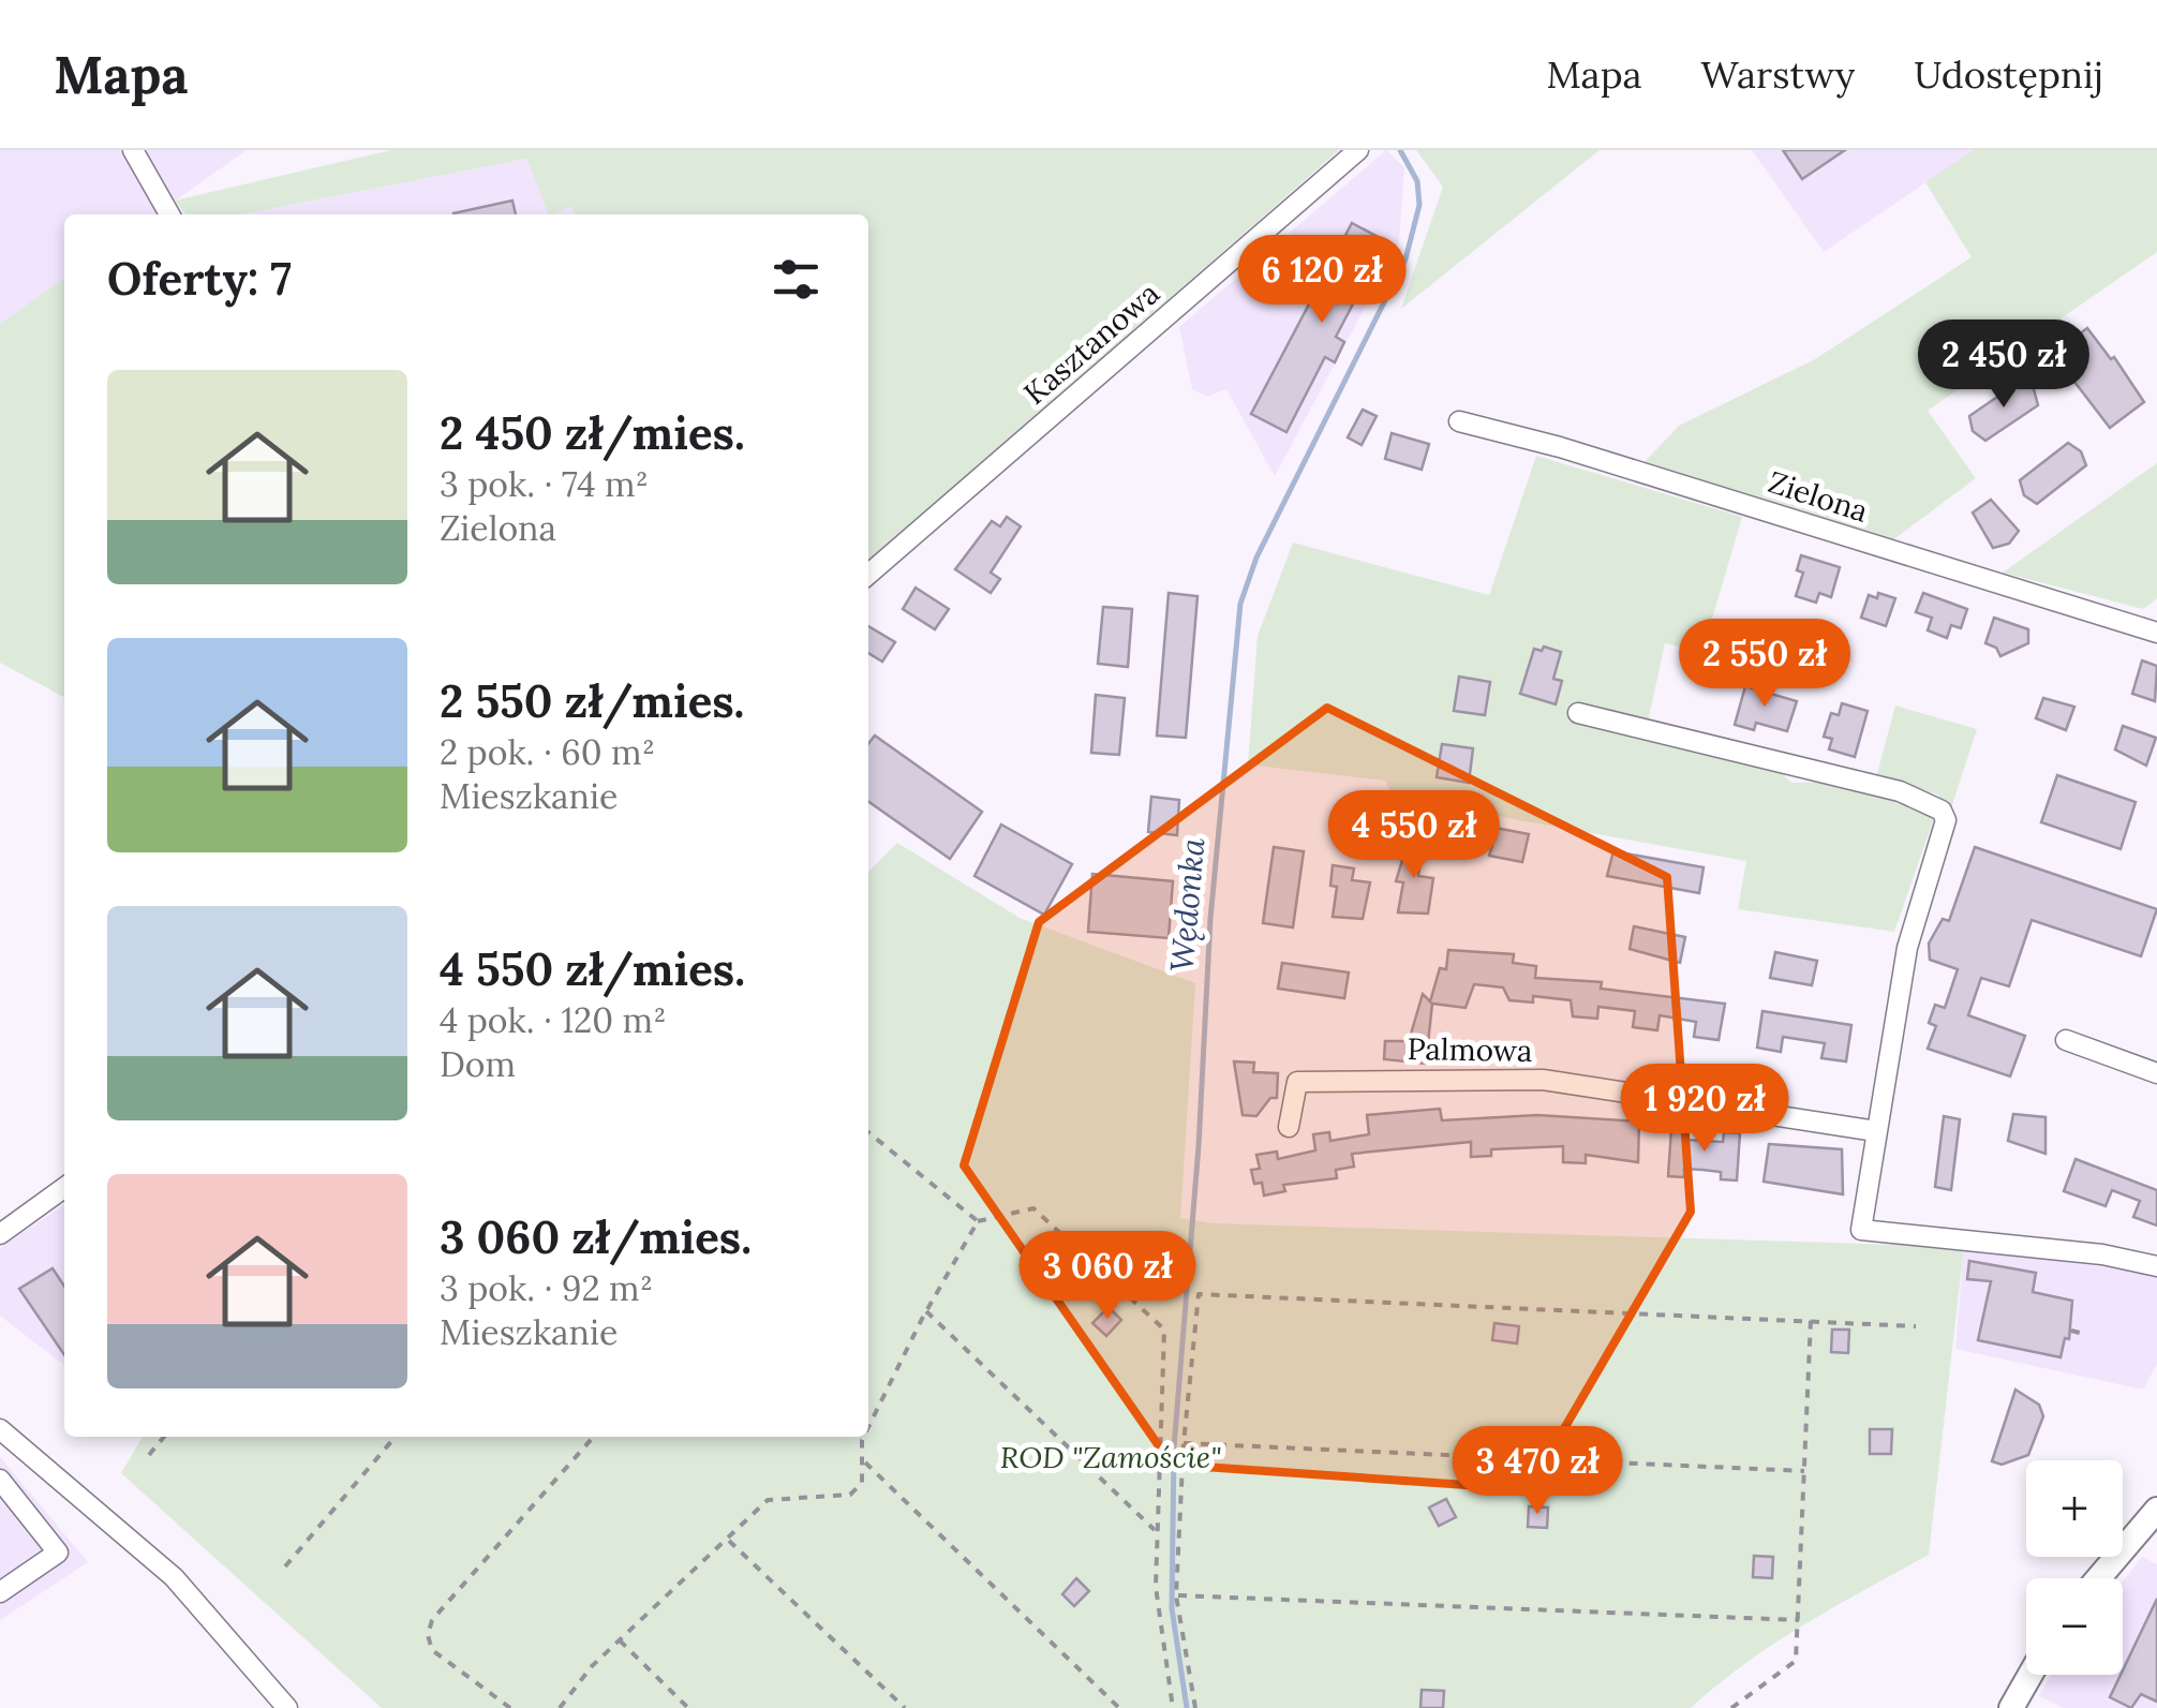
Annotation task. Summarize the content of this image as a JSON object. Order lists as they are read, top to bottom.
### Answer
{
  "streets": {
    "street": ["Kasztanowa", "Zielona", "Palmowa"]
  },
  "water": ["Wędonka"],
  "parks": ["ROD \"Zamoście\""],
  "page": {
    "header": "Mapa",
    "nav": ["Mapa", "Warstwy", "Udostępnij"],
    "heading": "Oferty: 7",
    "price": [
      "6 120 zł",
      "2 450 zł",
      "2 550 zł",
      "4 550 zł",
      "1 920 zł",
      "3 060 zł",
      "3 470 zł"
    ],
    "list": [
      {
        "name": "2 450 zł/mies.",
        "note": "3 pok. · 74 m² · Zielona"
      },
      {
        "name": "2 550 zł/mies.",
        "note": "2 pok. · 60 m² · Mieszkanie"
      },
      {
        "name": "4 550 zł/mies.",
        "note": "4 pok. · 120 m² · Dom"
      },
      {
        "name": "3 060 zł/mies.",
        "note": "3 pok. · 92 m² · Mieszkanie"
      }
    ],
    "map_buttons": ["+", "−"]
  }
}
